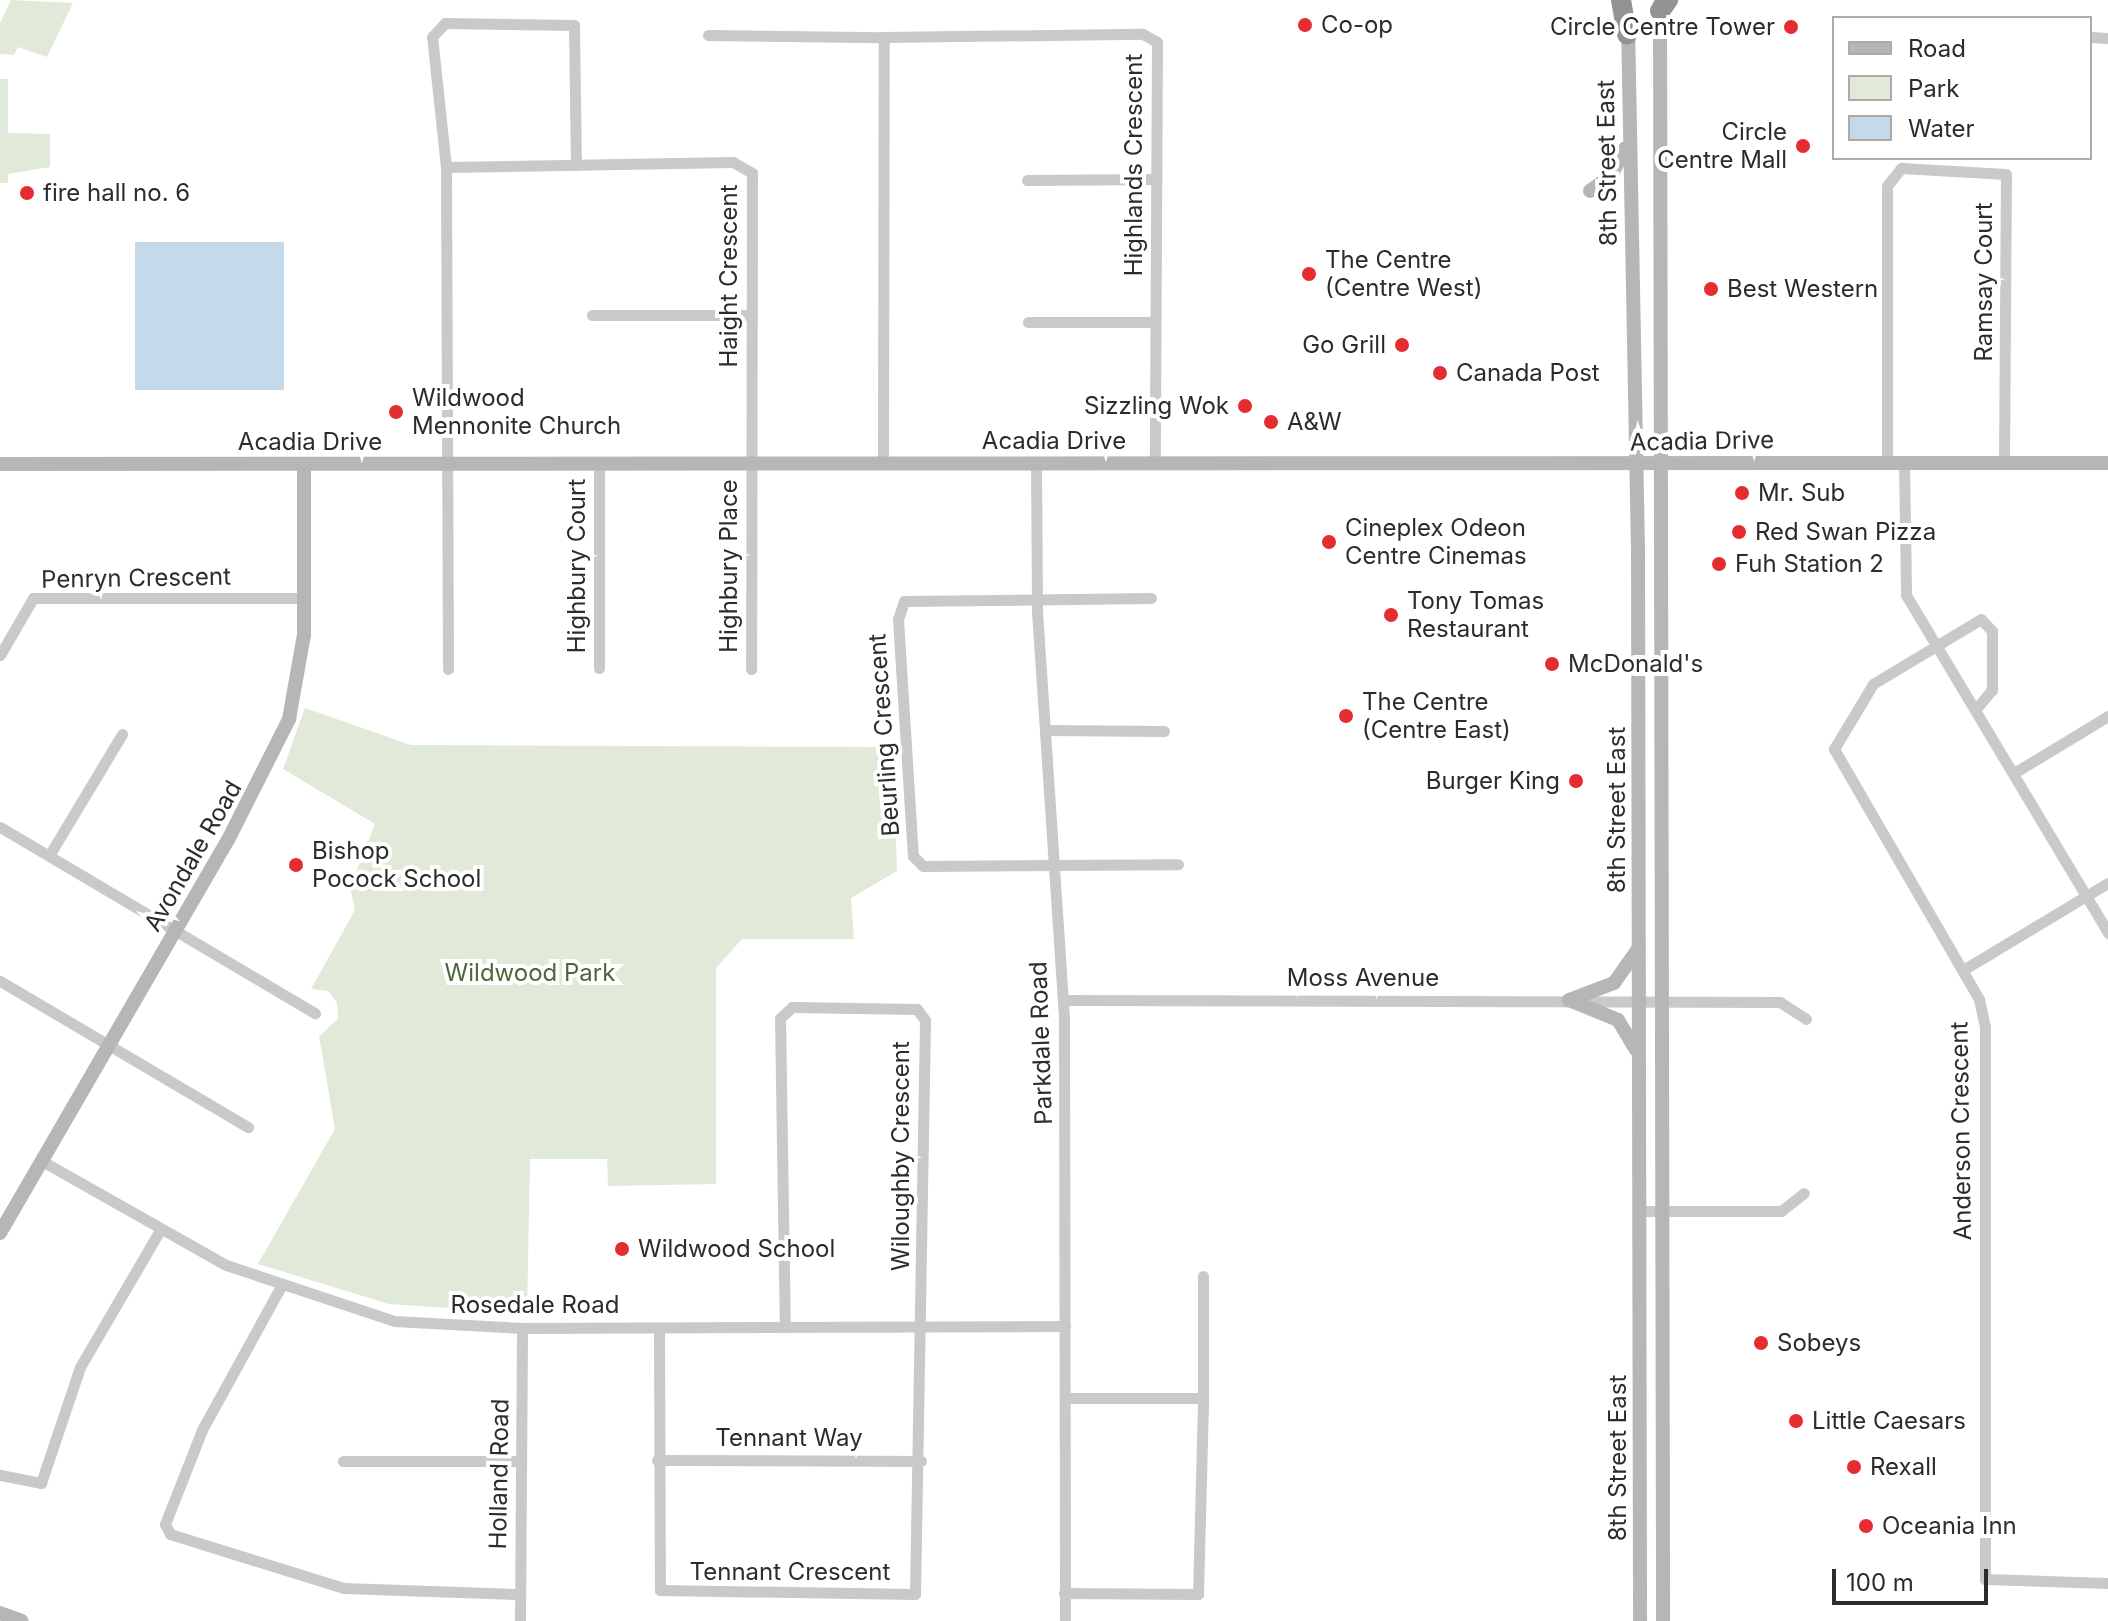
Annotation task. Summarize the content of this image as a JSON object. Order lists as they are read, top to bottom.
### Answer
{
  "streets": {
    "main road": ["8th Street East", "Acadia Drive", "Avondale Road"],
    "street": [
      "Highlands Crescent",
      "Haight Crescent",
      "Ramsay Court",
      "Highbury Court",
      "Highbury Place",
      "Penryn Crescent",
      "Beurling Crescent",
      "Moss Avenue",
      "Parkdale Road",
      "Anderson Crescent",
      "Wiloughby Crescent",
      "Rosedale Road",
      "Tennant Way",
      "Holland Road",
      "Tennant Crescent"
    ]
  },
  "crossings": [
    ["8th Street East", "Acadia Drive"],
    ["8th Street East", "Moss Avenue"],
    ["Highlands Crescent", "Acadia Drive"],
    ["Haight Crescent", "Acadia Drive"],
    ["Haight Crescent", "Highbury Place"],
    ["Ramsay Court", "Acadia Drive"],
    ["Acadia Drive", "Highbury Court"],
    ["Acadia Drive", "Highbury Place"],
    ["Acadia Drive", "Avondale Road"],
    ["Acadia Drive", "Parkdale Road"],
    ["Penryn Crescent", "Avondale Road"],
    ["Beurling Crescent", "Parkdale Road"],
    ["Avondale Road", "Rosedale Road"],
    ["Moss Avenue", "Parkdale Road"],
    ["Parkdale Road", "Rosedale Road"],
    ["Wiloughby Crescent", "Rosedale Road"],
    ["Wiloughby Crescent", "Tennant Crescent"],
    ["Rosedale Road", "Holland Road"],
    ["Rosedale Road", "Tennant Crescent"],
    ["Tennant Way", "Tennant Crescent"]
  ],
  "parks": ["Wildwood Park"],
  "places": [
    "Co-op",
    "Circle Centre Tower",
    "Circle Centre Mall",
    "fire hall no. 6",
    "The Centre (Centre West)",
    "Best Western",
    "Go Grill",
    "Canada Post",
    "Sizzling Wok",
    "Wildwood Mennonite Church",
    "A&W",
    "Mr. Sub",
    "Red Swan Pizza",
    "Cineplex Odeon Centre Cinemas",
    "Fuh Station 2",
    "Tony Tomas Restaurant",
    "McDonald's",
    "The Centre (Centre East)",
    "Burger King",
    "Bishop Pocock School",
    "Wildwood School",
    "Sobeys",
    "Little Caesars",
    "Rexall",
    "Oceania Inn"
  ],
  "legend": ["Road", "Park", "Water"],
  "scale_bar": "100 m"
}
